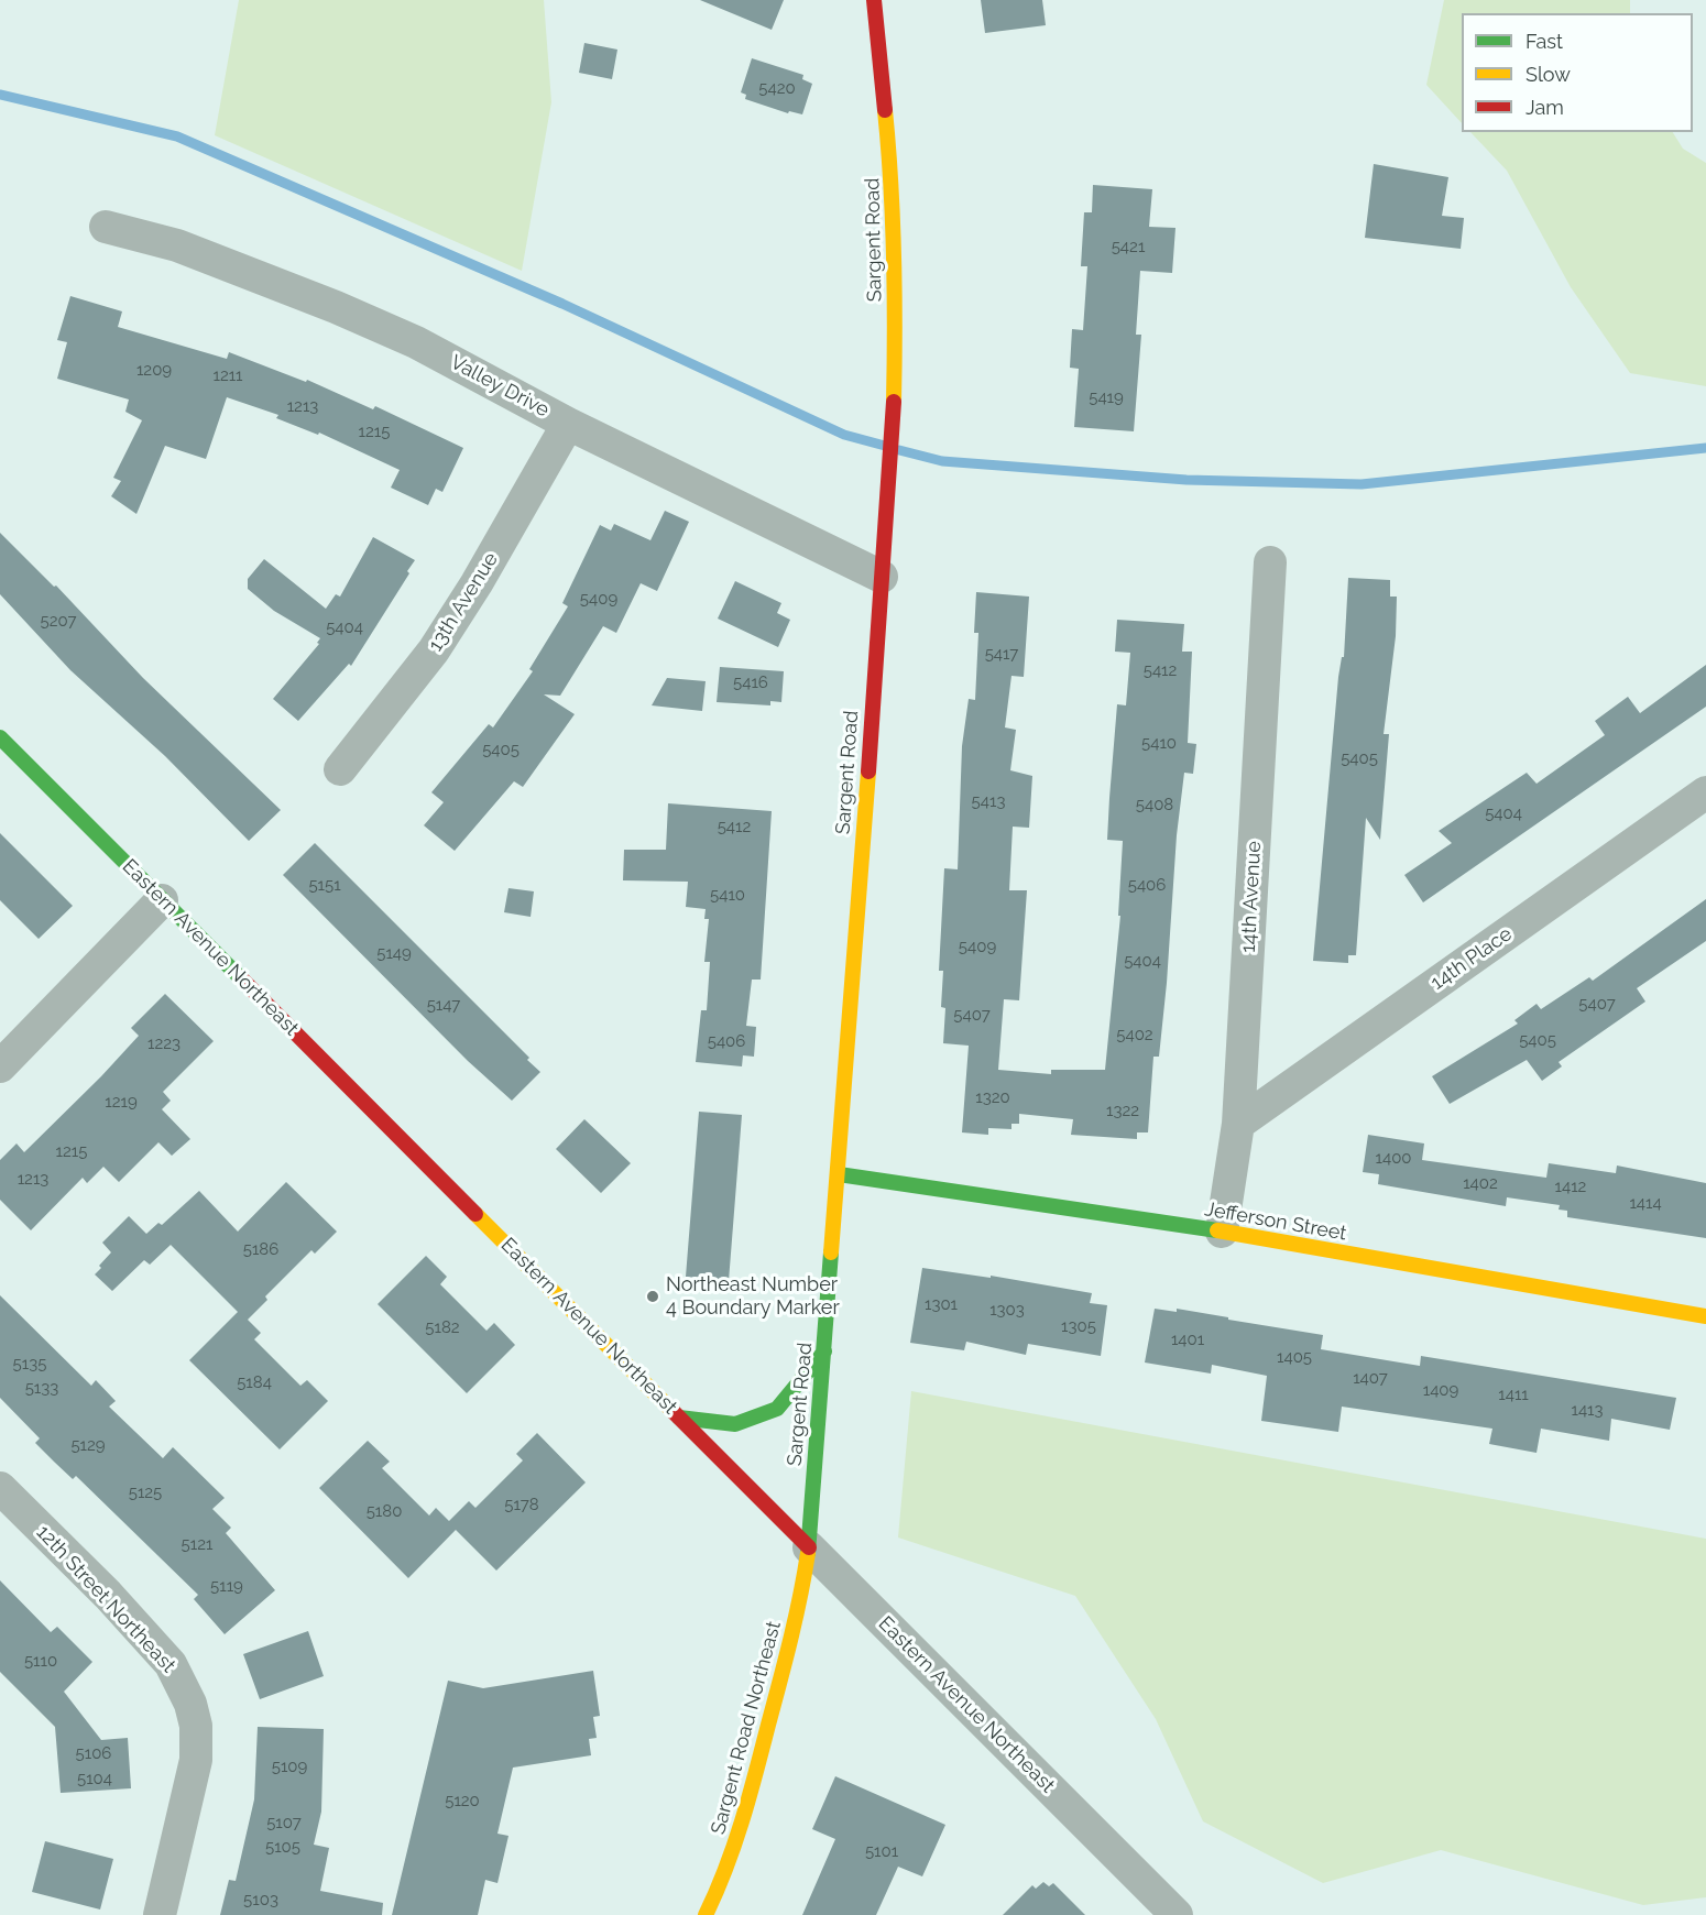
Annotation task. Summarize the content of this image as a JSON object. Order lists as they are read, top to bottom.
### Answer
{
  "streets": {
    "main road": [
      "Sargent Road",
      "Eastern Avenue Northeast",
      "Jefferson Street",
      "Sargent Road Northeast"
    ],
    "street": [
      "Valley Drive",
      "13th Avenue",
      "14th Avenue",
      "14th Place",
      "12th Street Northeast"
    ]
  },
  "crossings": [
    ["Sargent Road", "Valley Drive"],
    ["Sargent Road", "Eastern Avenue Northeast"],
    ["Sargent Road", "Jefferson Street"],
    ["Sargent Road", "Sargent Road Northeast"],
    ["Valley Drive", "13th Avenue"],
    ["14th Avenue", "14th Place"],
    ["14th Avenue", "Jefferson Street"],
    ["Eastern Avenue Northeast", "Sargent Road Northeast"]
  ],
  "places": ["Northeast Number 4 Boundary Marker"],
  "house_numbers": [
    "5420",
    "5421",
    "1209",
    "1211",
    "5419",
    "1213",
    "1215",
    "5409",
    "5207",
    "5404",
    "5417",
    "5412",
    "5416",
    "5410",
    "5405",
    "5405",
    "5413",
    "5408",
    "5404",
    "5412",
    "5151",
    "5406",
    "5410",
    "5409",
    "5149",
    "5404",
    "5407",
    "5147",
    "5407",
    "5402",
    "5405",
    "5406",
    "1223",
    "1320",
    "1219",
    "1322",
    "1215",
    "1400",
    "1213",
    "1402",
    "1412",
    "1414",
    "5186",
    "1301",
    "1303",
    "1305",
    "5182",
    "1401",
    "1405",
    "5135",
    "1407",
    "5184",
    "5133",
    "1409",
    "1411",
    "1413",
    "5129",
    "5125",
    "5178",
    "5180",
    "5121",
    "5119",
    "5110",
    "5106",
    "5109",
    "5104",
    "5120",
    "5107",
    "5105",
    "5101",
    "5103"
  ],
  "legend": ["Fast", "Slow", "Jam"]
}
